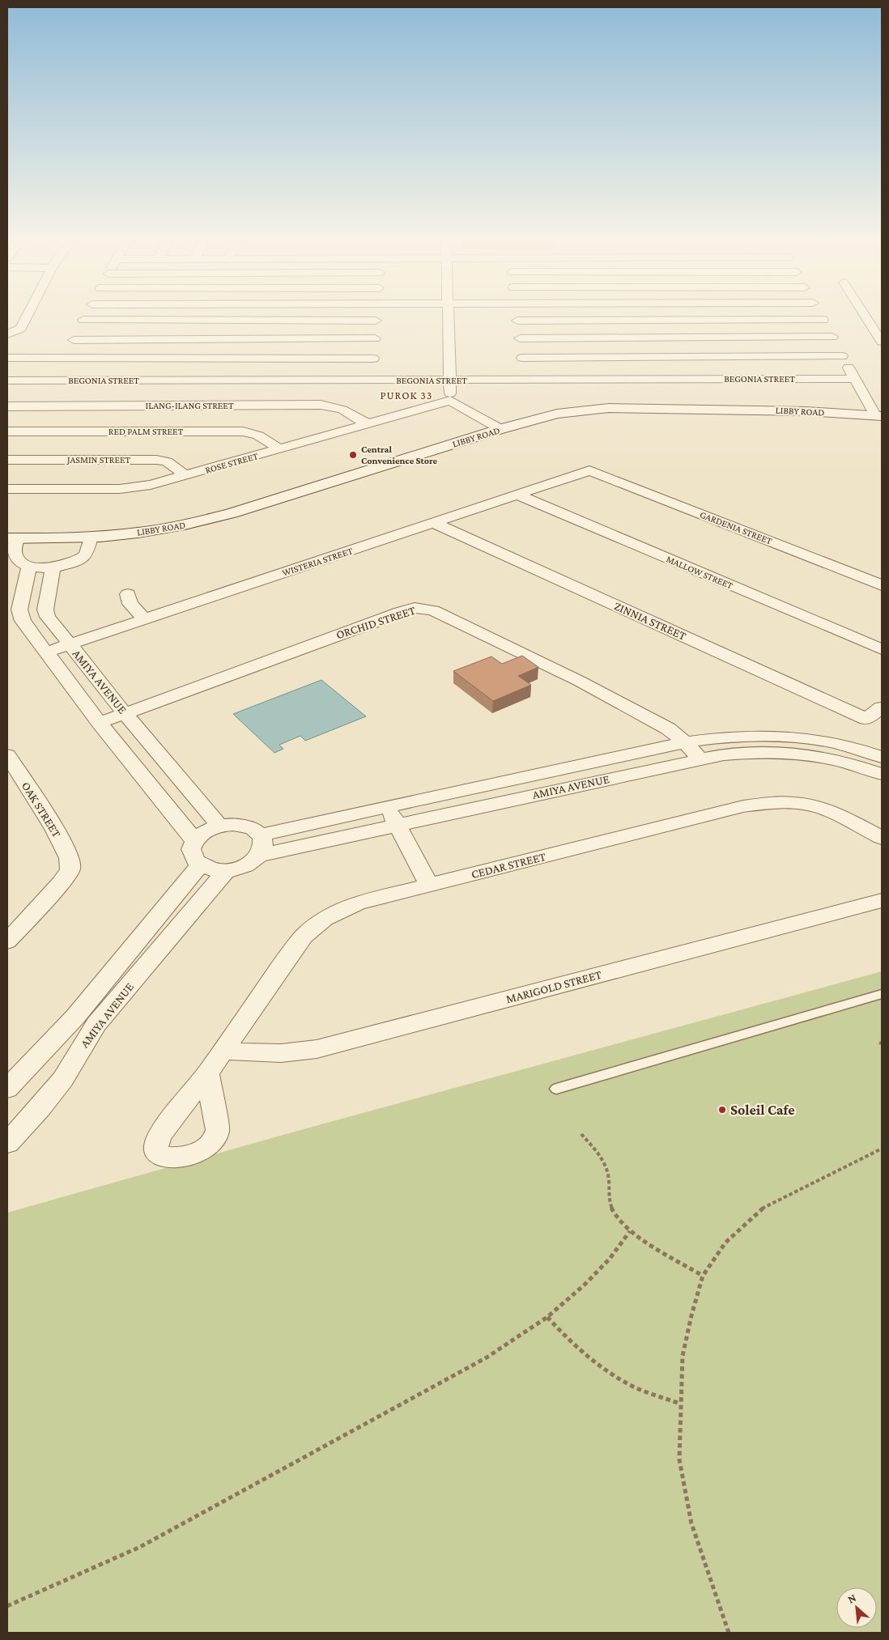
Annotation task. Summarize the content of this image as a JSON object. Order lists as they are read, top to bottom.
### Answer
{
  "streets": {
    "main road": ["LIBBY ROAD"],
    "street": [
      "BEGONIA STREET",
      "ILANG-ILANG STREET",
      "RED PALM STREET",
      "JASMIN STREET",
      "ROSE STREET",
      "GARDENIA STREET",
      "WISTERIA STREET",
      "MALLOW STREET",
      "ZINNIA STREET",
      "ORCHID STREET",
      "AMIYA AVENUE",
      "OAK STREET",
      "CEDAR STREET",
      "MARIGOLD STREET"
    ]
  },
  "crossings": [
    ["ILANG-ILANG STREET", "ROSE STREET"],
    ["RED PALM STREET", "ROSE STREET"],
    ["JASMIN STREET", "ROSE STREET"],
    ["GARDENIA STREET", "WISTERIA STREET"],
    ["WISTERIA STREET", "MALLOW STREET"],
    ["WISTERIA STREET", "ZINNIA STREET"],
    ["WISTERIA STREET", "AMIYA AVENUE"],
    ["ORCHID STREET", "AMIYA AVENUE"],
    ["CEDAR STREET", "MARIGOLD STREET"]
  ],
  "districts": ["PUROK 33"],
  "places": ["Central Convenience Store", "Soleil Cafe"],
  "north": "top left"
}
